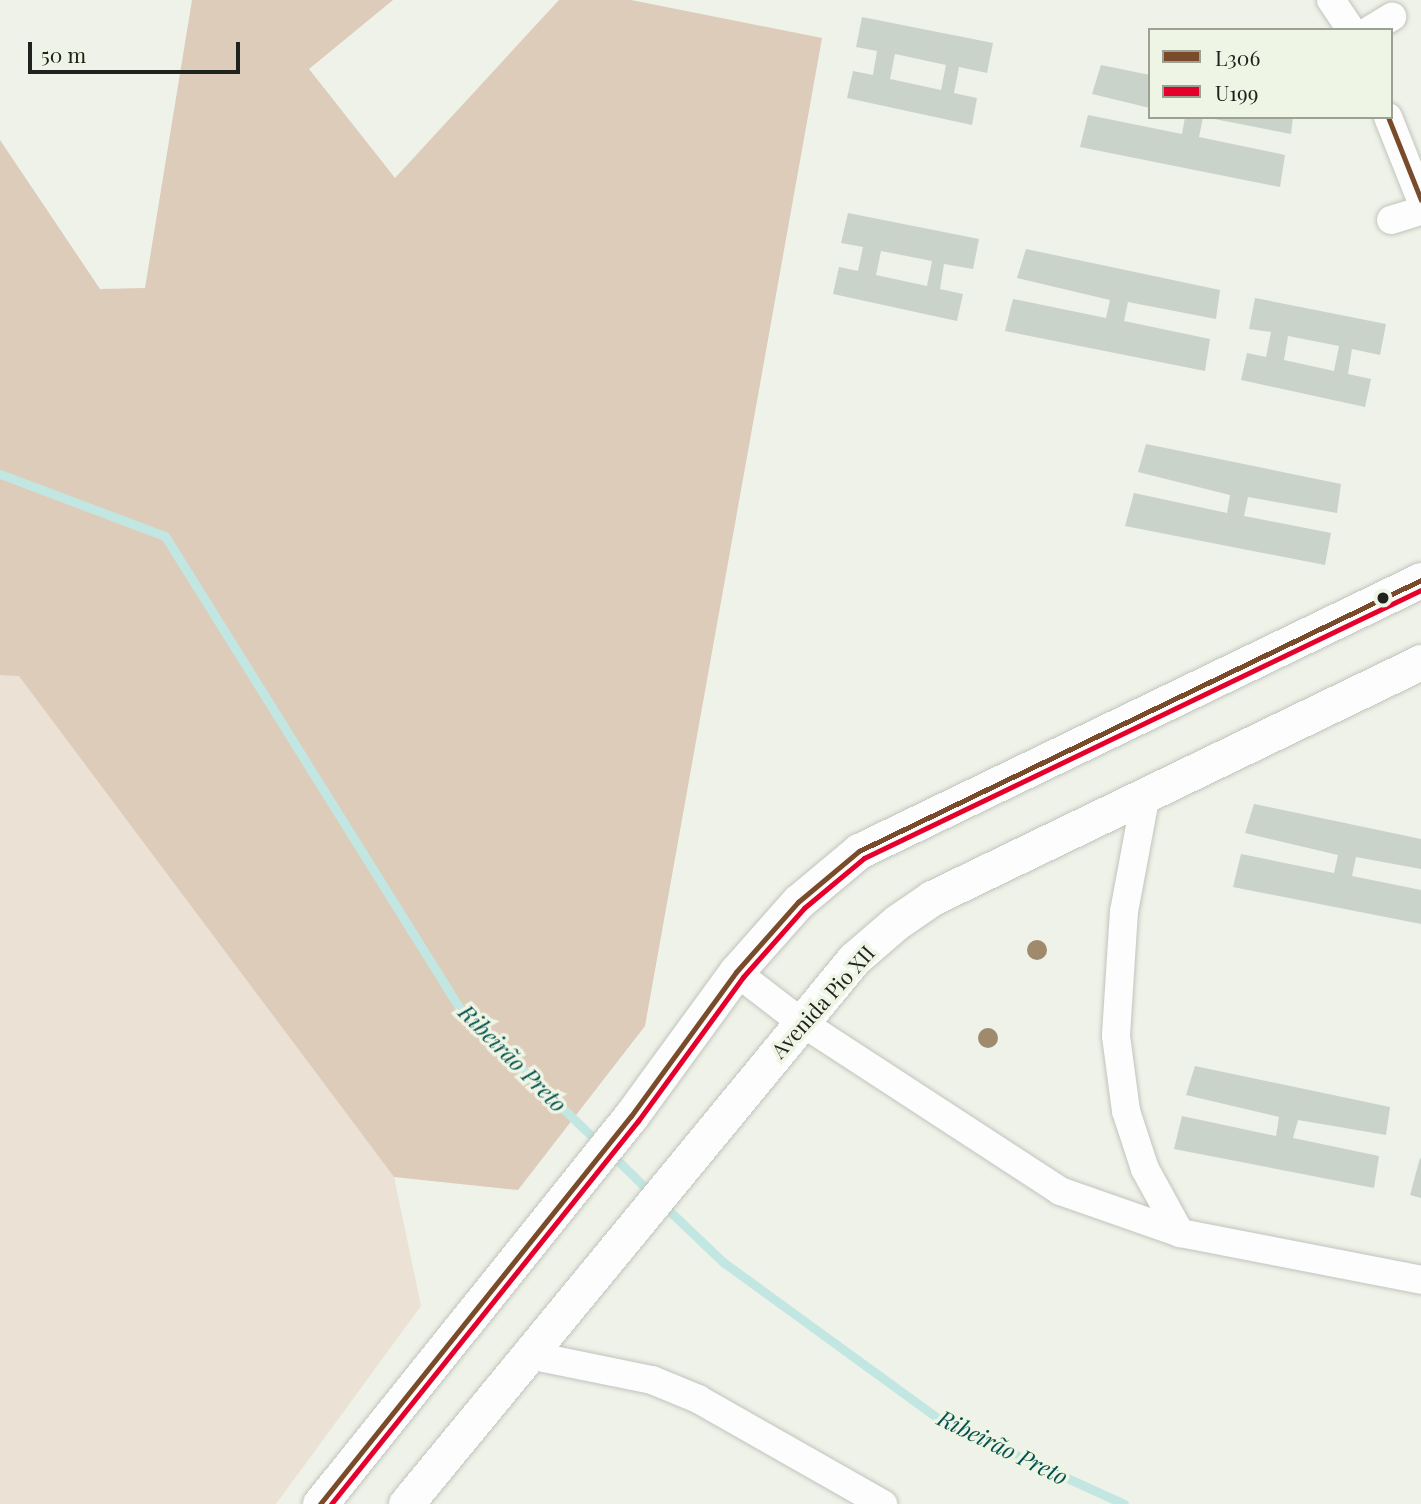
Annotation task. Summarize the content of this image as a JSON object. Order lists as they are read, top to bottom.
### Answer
{
  "streets": {
    "main road": ["Avenida Pio XII"]
  },
  "water": ["Ribeirão Preto"],
  "lines": ["transit line L306", "transit line U199"],
  "legend": ["L306", "U199"],
  "scale_bar": "50 m"
}
